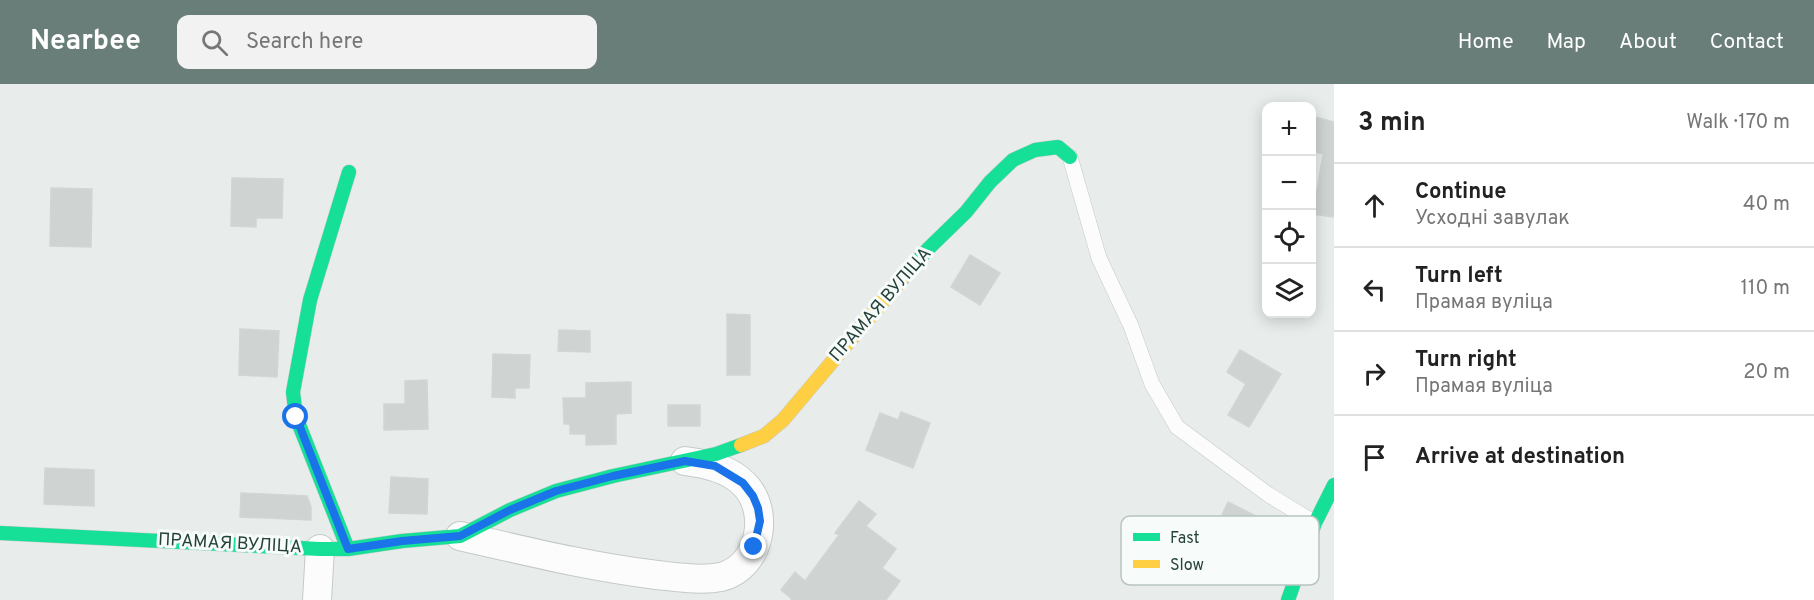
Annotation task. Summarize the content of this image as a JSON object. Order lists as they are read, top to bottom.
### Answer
{
  "streets": {
    "street": ["ПРАМАЯ ВУЛІЦА"]
  },
  "legend": ["Fast", "Slow"],
  "page": {
    "header": "Nearbee",
    "search": "Search here",
    "nav": [
      "Home",
      "Map",
      "About",
      "Contact"
    ],
    "heading": ["3 min", "Walk · 170 m"],
    "map_buttons": ["+", "−"],
    "list": [
      ["Continue", "Усходні завулак", "40 m"],
      ["Turn left", "Прамая вуліца", "110 m"],
      ["Turn right", "Прамая вуліца", "20 m"],
      "Arrive at destination"
    ]
  }
}
